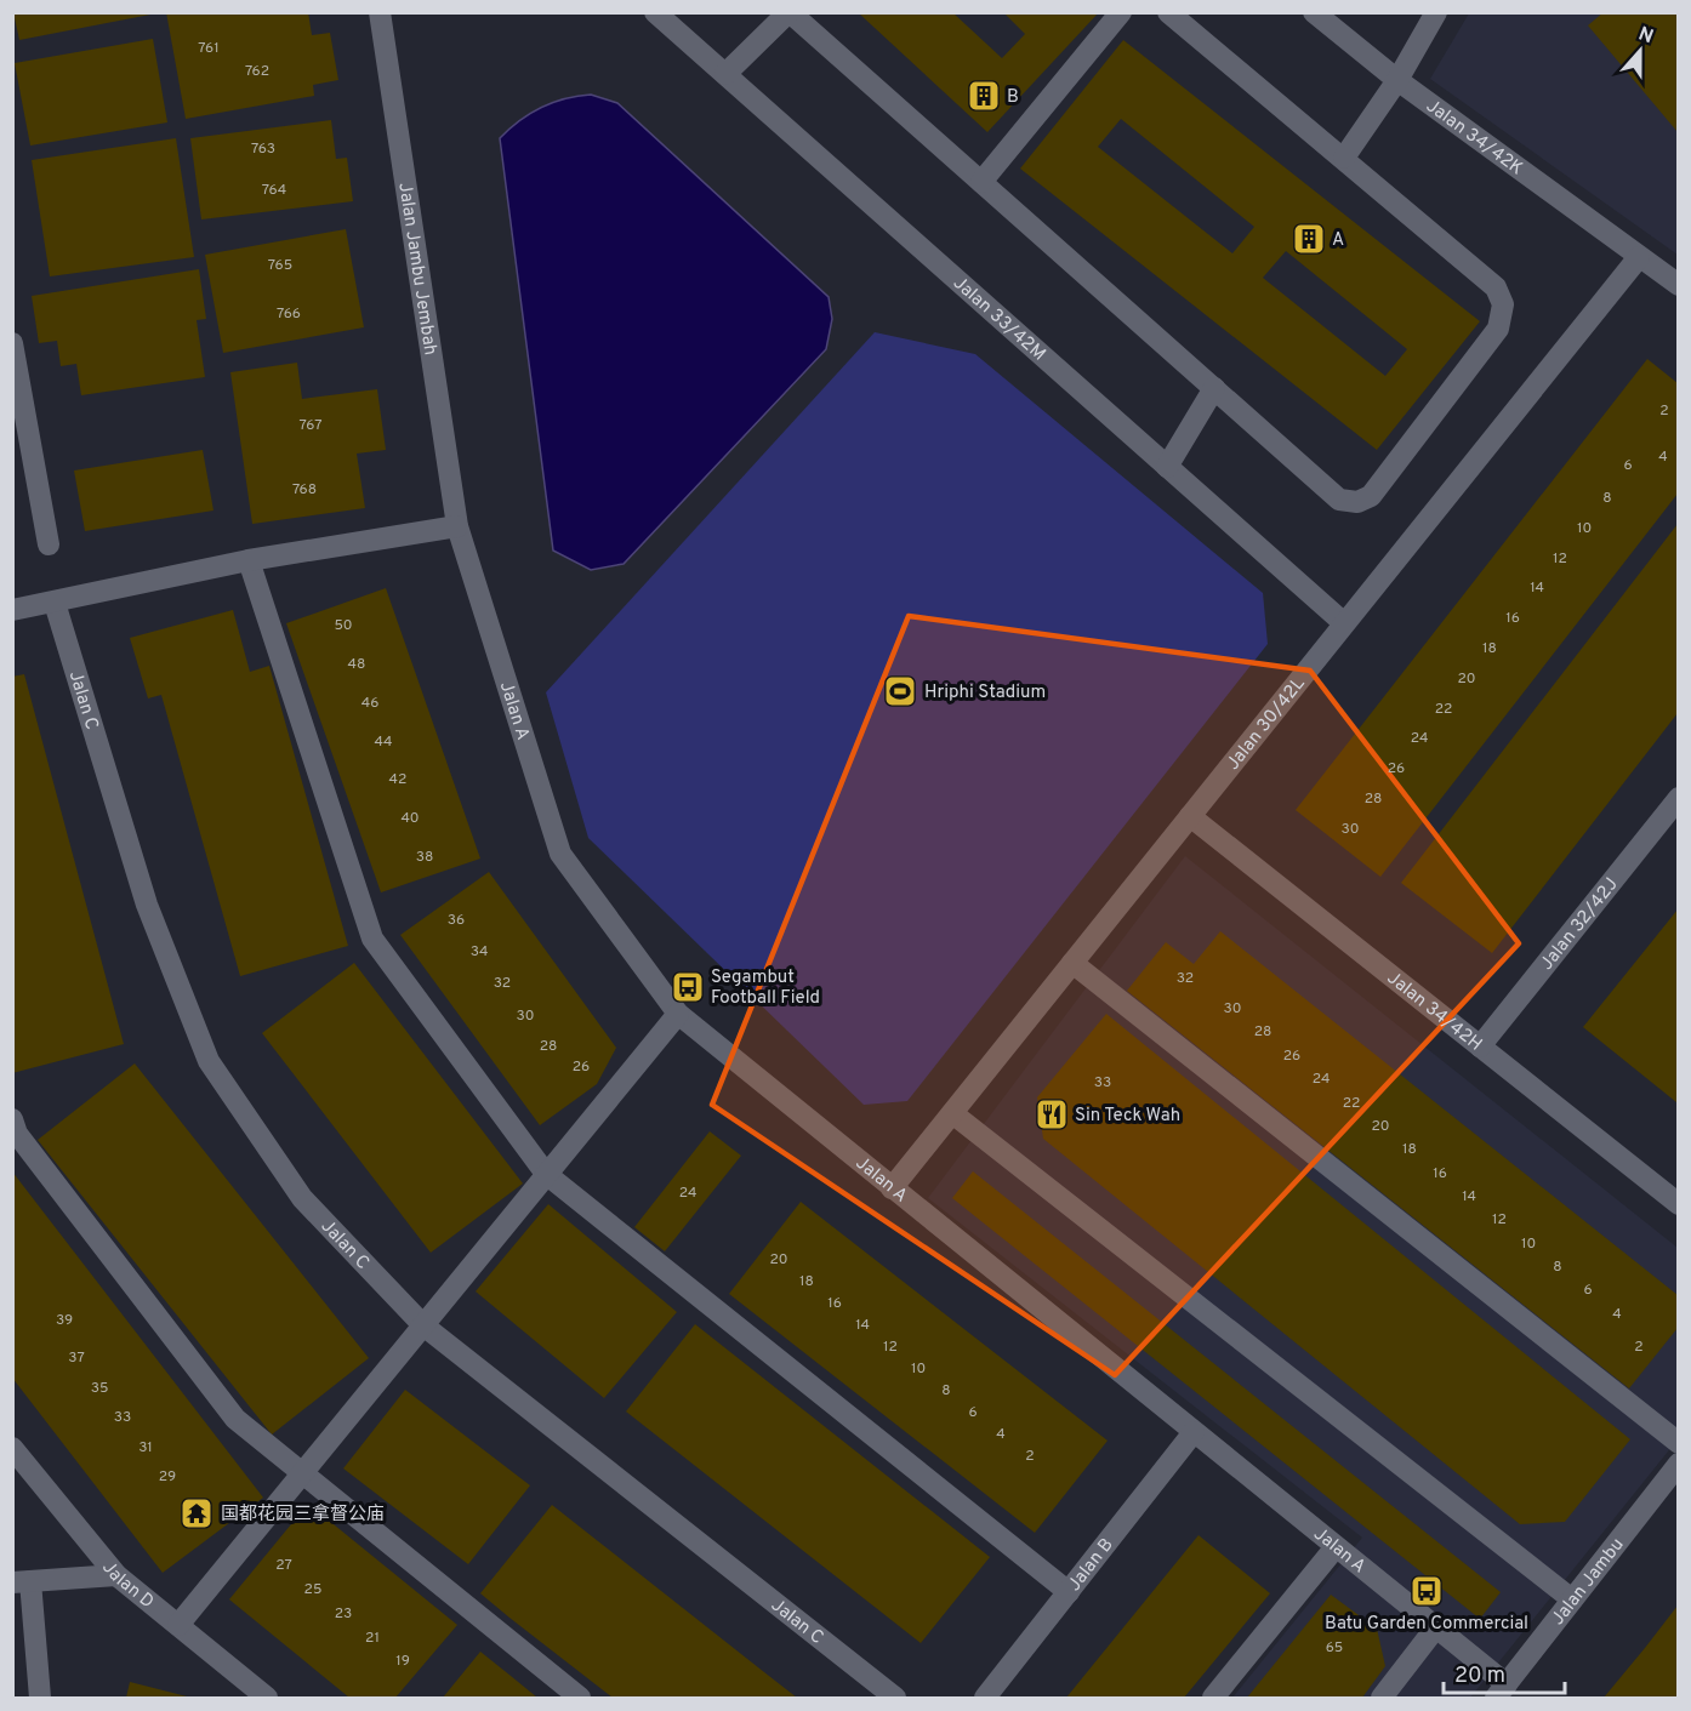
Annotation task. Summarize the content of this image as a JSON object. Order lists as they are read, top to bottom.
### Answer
{
  "streets": {
    "street": [
      "Jalan 34/42K",
      "Jalan Jambu Jembah",
      "Jalan 33/42M",
      "Jalan C",
      "Jalan A",
      "Jalan 30/42L",
      "Jalan 32/42J",
      "Jalan 34/42H",
      "Jalan B",
      "Jalan Jambu",
      "Jalan D"
    ]
  },
  "crossings": [
    ["Jalan 34/42K", "Jalan 30/42L"],
    ["Jalan Jambu Jembah", "Jalan A"],
    ["Jalan 33/42M", "Jalan 30/42L"],
    ["Jalan A", "Jalan 30/42L"],
    ["Jalan A", "Jalan B"],
    ["Jalan A", "Jalan Jambu"],
    ["Jalan 30/42L", "Jalan 34/42H"],
    ["Jalan 32/42J", "Jalan 34/42H"]
  ],
  "places": {
    "building": ["B", "A"],
    "sports": ["Hriphi Stadium"],
    "bus stop": ["Segambut Football Field", "Batu Garden Commercial"],
    "restaurant": ["Sin Teck Wah"],
    "temple": ["国都花园三拿督公庙"]
  },
  "house_numbers": [
    "761",
    "762",
    "763",
    "764",
    "765",
    "766",
    "2",
    "767",
    "4",
    "6",
    "768",
    "8",
    "10",
    "12",
    "14",
    "16",
    "50",
    "18",
    "48",
    "20",
    "46",
    "22",
    "24",
    "44",
    "26",
    "42",
    "28",
    "40",
    "30",
    "38",
    "36",
    "34",
    "32",
    "32",
    "30",
    "30",
    "28",
    "28",
    "26",
    "26",
    "24",
    "33",
    "22",
    "20",
    "18",
    "16",
    "24",
    "14",
    "12",
    "10",
    "20",
    "8",
    "18",
    "6",
    "16",
    "4",
    "39",
    "14",
    "12",
    "2",
    "37",
    "10",
    "35",
    "8",
    "6",
    "33",
    "4",
    "31",
    "2",
    "29",
    "27",
    "25",
    "23",
    "21",
    "65",
    "19"
  ],
  "scale_bar": "20 m",
  "north": "top"
}
